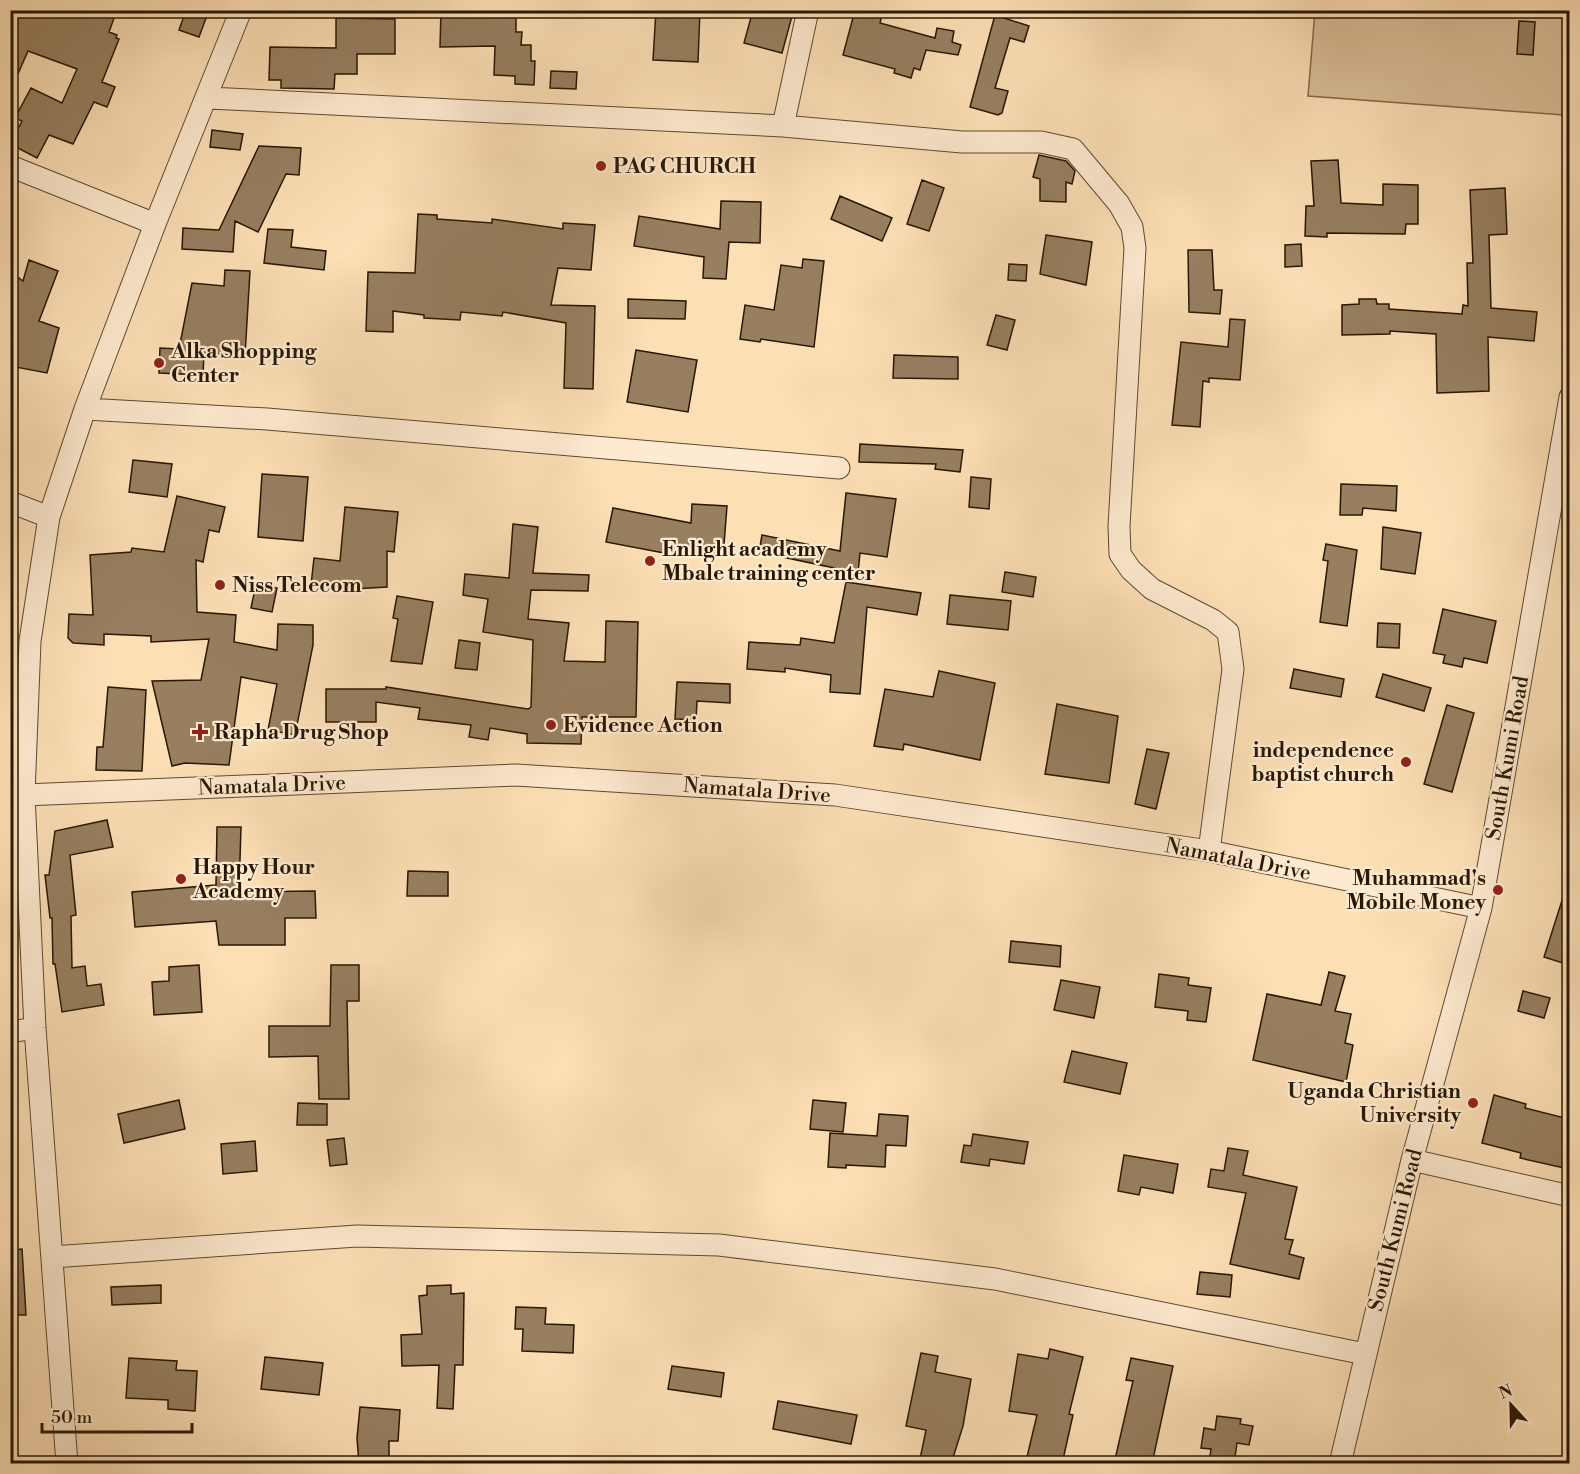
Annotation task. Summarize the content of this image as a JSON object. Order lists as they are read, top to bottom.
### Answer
{
  "streets": {
    "street": ["South Kumi Road", "Namatala Drive"]
  },
  "crossings": [
    ["South Kumi Road", "Namatala Drive"]
  ],
  "places": {
    "other": [
      "PAG CHURCH",
      "Alka Shopping Center",
      "Enlight academy Mbale training center",
      "Niss Telecom",
      "Evidence Action",
      "independence baptist church",
      "Happy Hour Academy",
      "Muhammad's Mobile Money",
      "Uganda Christian University"
    ],
    "health": ["Rapha Drug Shop"]
  },
  "scale_bar": "50 m",
  "north": "top"
}
